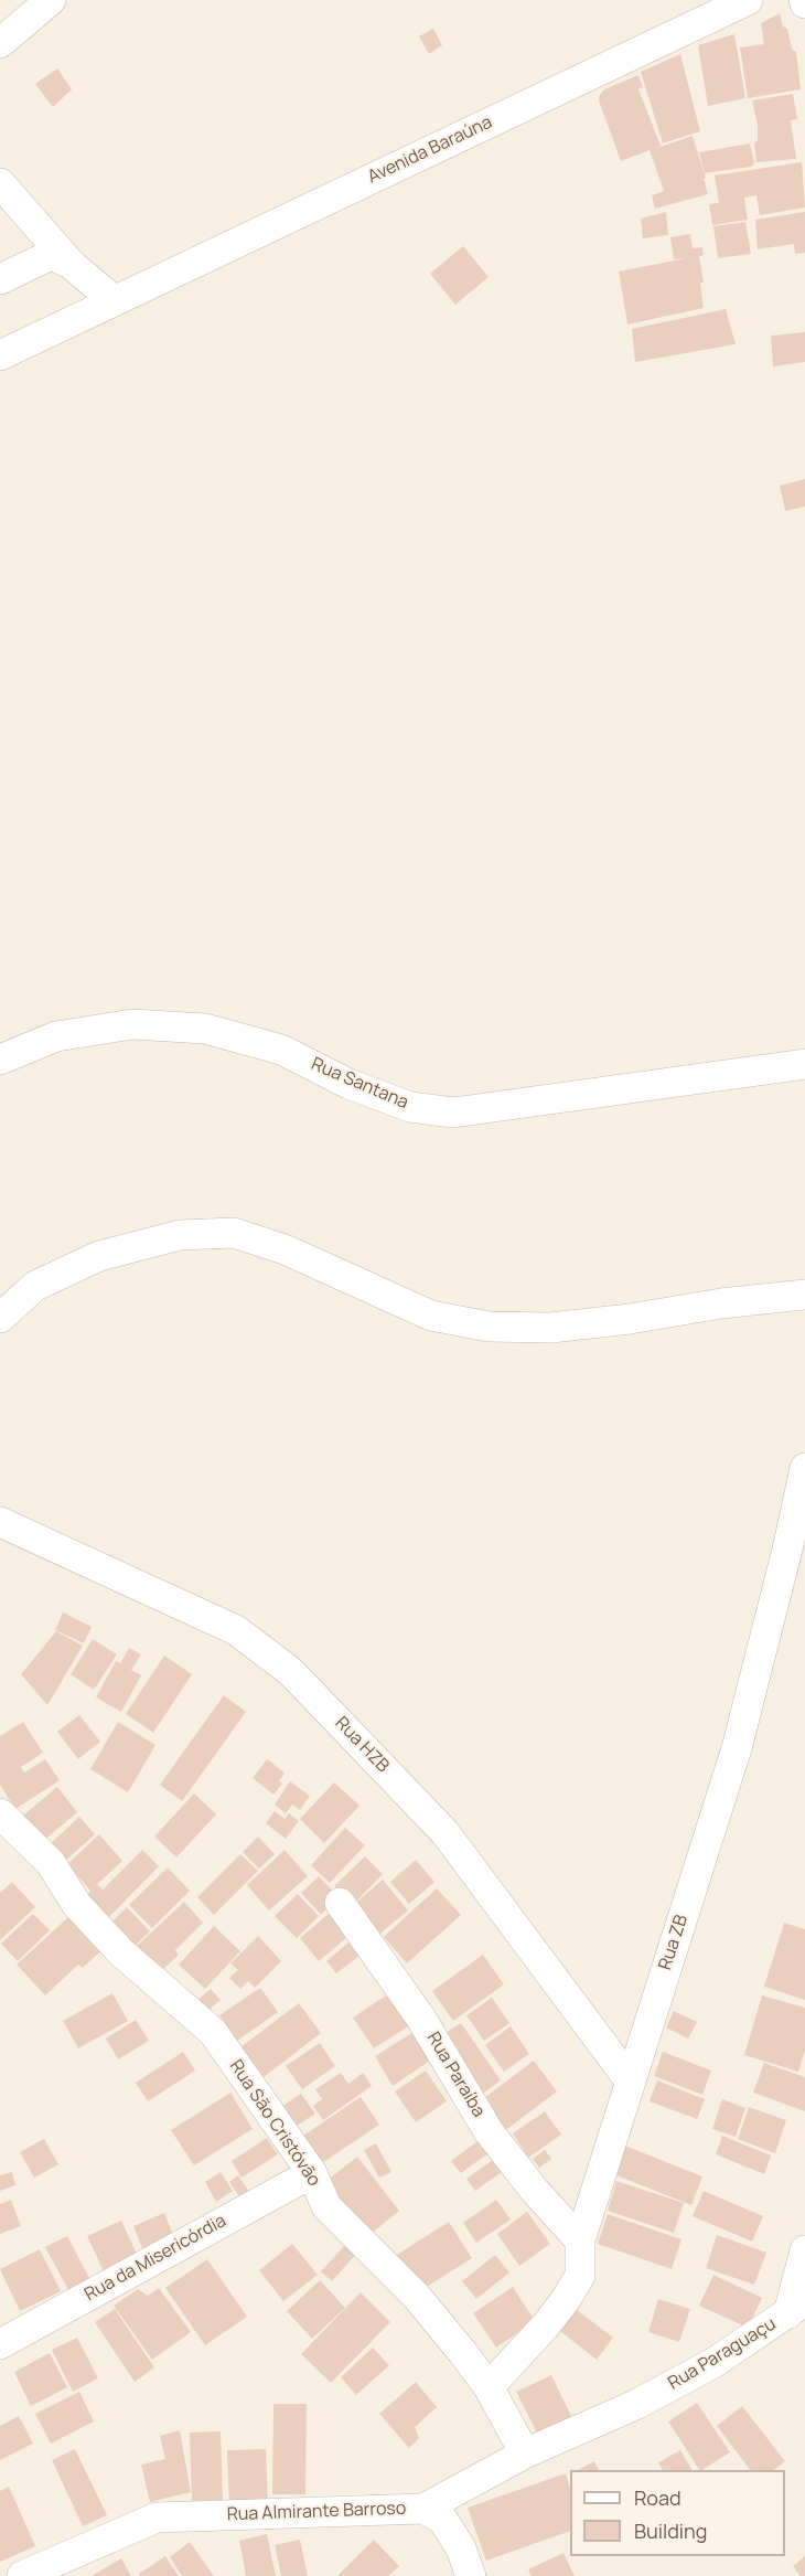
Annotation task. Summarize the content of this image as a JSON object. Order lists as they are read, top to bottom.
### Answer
{
  "streets": {
    "street": [
      "Avenida Baraúna",
      "Rua Santana",
      "Rua HZB",
      "Rua ZB",
      "Rua Paraíba",
      "Rua São Cristóvão",
      "Rua da Misericórdia",
      "Rua Paraguaçu",
      "Rua Almirante Barroso"
    ]
  },
  "crossings": [
    ["Rua HZB", "Rua ZB"],
    ["Rua ZB", "Rua Paraíba"],
    ["Rua ZB", "Rua São Cristóvão"],
    ["Rua São Cristóvão", "Rua da Misericórdia"],
    ["Rua São Cristóvão", "Rua Almirante Barroso"],
    ["Rua Paraguaçu", "Rua Almirante Barroso"]
  ],
  "legend": ["Road", "Building"]
}
